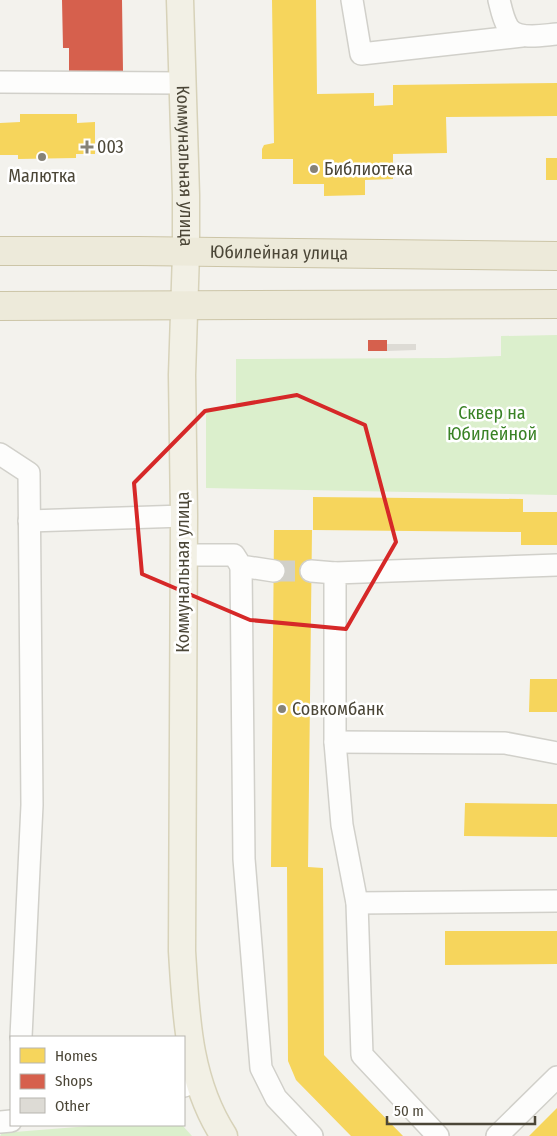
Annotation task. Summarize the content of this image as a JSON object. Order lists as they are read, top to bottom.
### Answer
{
  "streets": {
    "highway": ["Юбилейная улица"],
    "main road": ["Коммунальная улица"]
  },
  "crossings": [
    ["Коммунальная улица", "Юбилейная улица"]
  ],
  "parks": ["Сквер на Юбилейной"],
  "places": {
    "health": ["003"],
    "other": ["Малютка", "Библиотека", "Совкомбанк"]
  },
  "legend": ["Homes", "Shops", "Other"],
  "scale_bar": "50 m"
}
